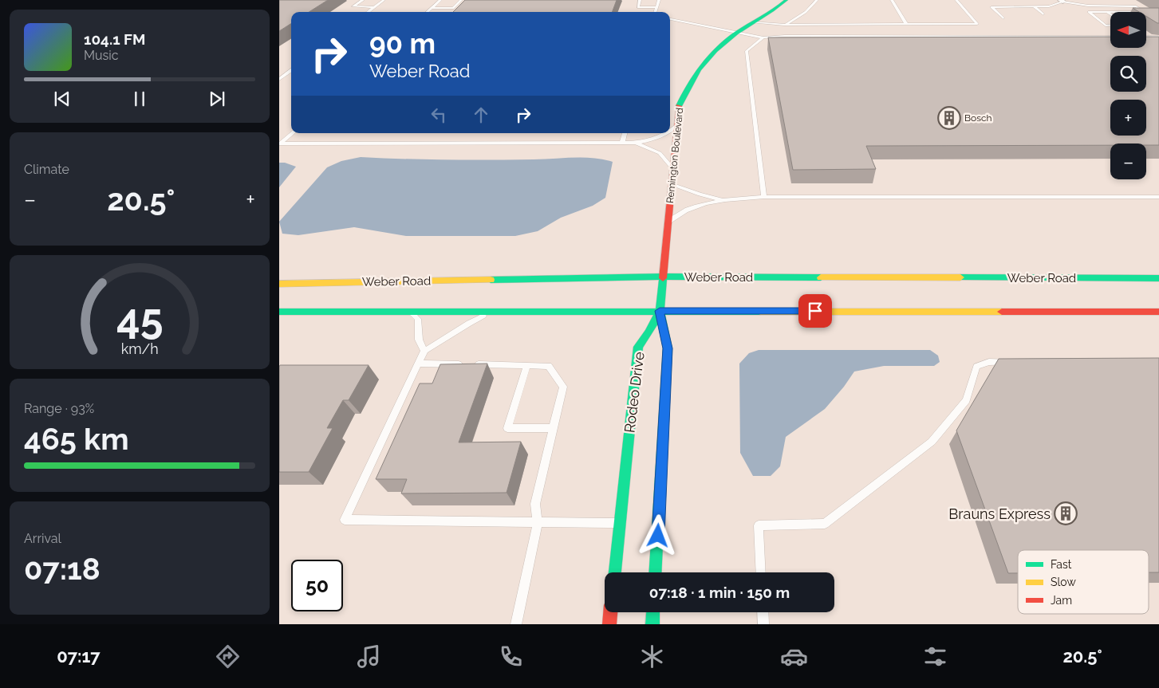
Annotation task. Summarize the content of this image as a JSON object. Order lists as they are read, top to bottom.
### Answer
{
  "streets": {
    "main road": ["Remington Boulevard", "Weber Road", "Rodeo Drive"]
  },
  "crossings": [
    ["Remington Boulevard", "Weber Road"],
    ["Remington Boulevard", "Rodeo Drive"]
  ],
  "places": {
    "building": ["Bosch", "Brauns Express"]
  },
  "legend": ["Fast", "Slow", "Jam"],
  "north": "left",
  "page": {
    "map_buttons": ["+", "−"],
    "turn": ["90 m", "Weber Road"],
    "song": ["104.1 FM", "Music"],
    "tile": [
      "Climate",
      ["Range · 93%", "465 km"],
      ["Arrival", "07:18"]
    ],
    "heat": ["−", "20.5°", "+"],
    "limit": "50",
    "trip": "07:18 · 1 min · 150 m",
    "tabs": ["07:17", "20.5°"],
    "gauge": ["45", "km/h"]
  }
}
